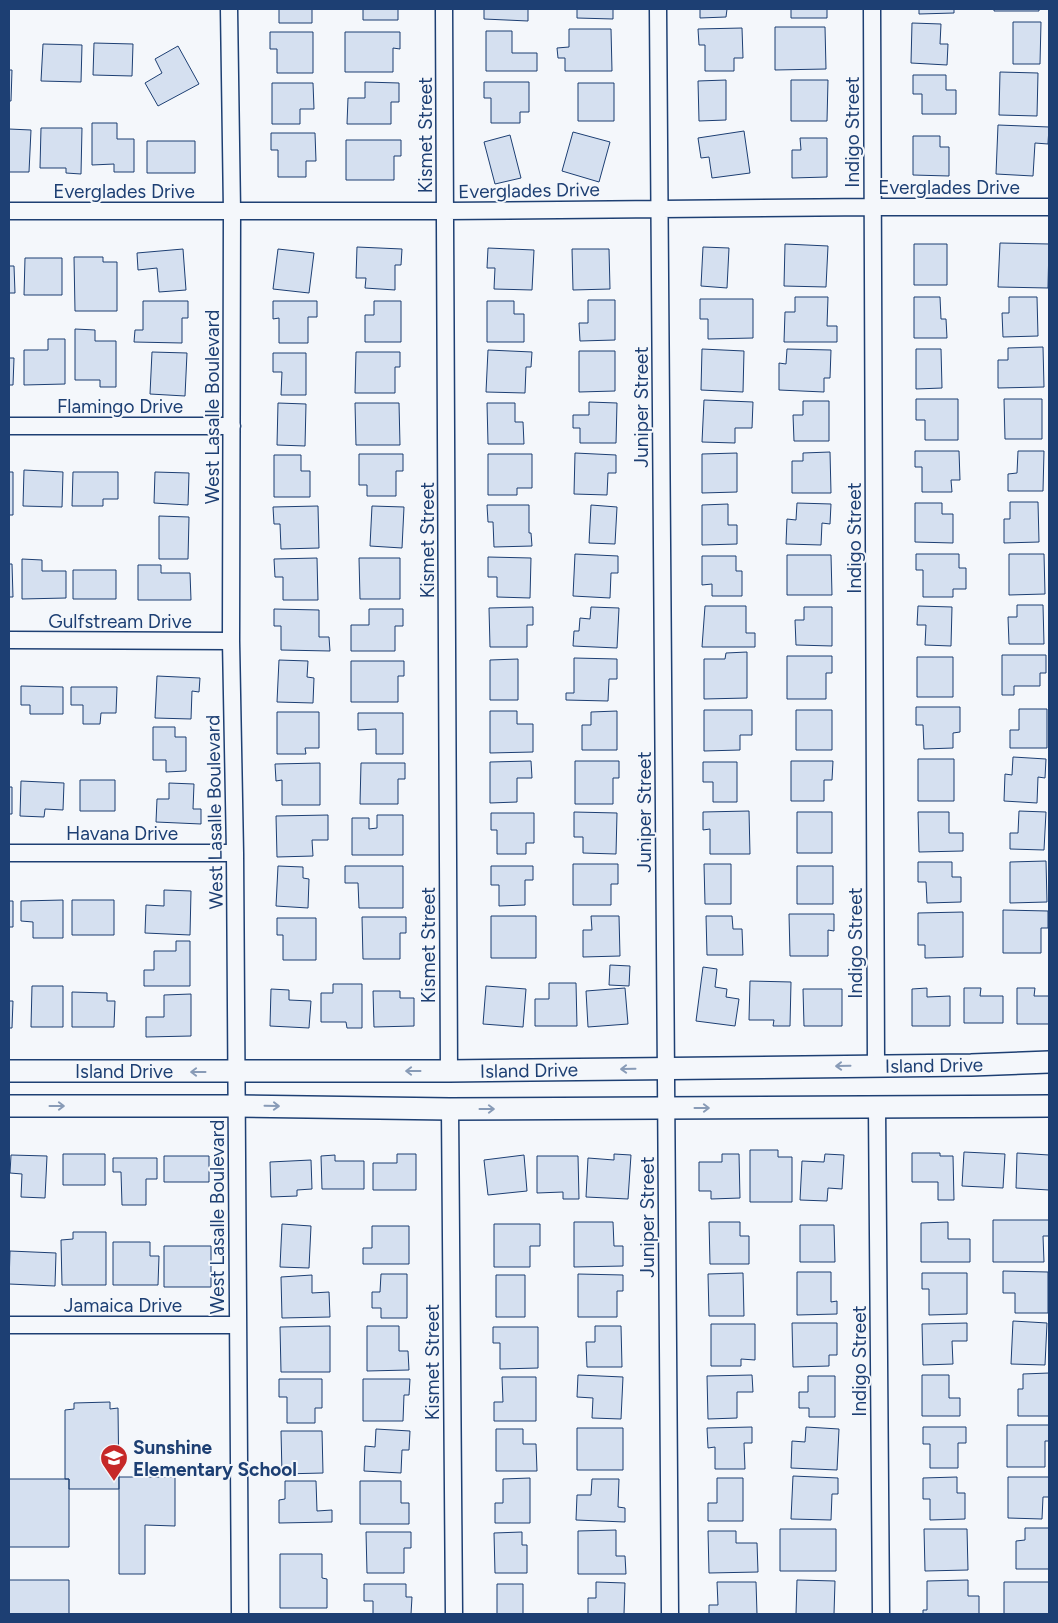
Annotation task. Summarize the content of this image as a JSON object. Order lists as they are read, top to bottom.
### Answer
{
  "streets": {
    "street": [
      "Indigo Street",
      "Kismet Street",
      "Everglades Drive",
      "Flamingo Drive",
      "West Lasalle Boulevard",
      "Juniper Street",
      "Gulfstream Drive",
      "Havana Drive",
      "Island Drive",
      "Jamaica Drive"
    ]
  },
  "crossings": [
    ["Indigo Street", "Everglades Drive"],
    ["Indigo Street", "Island Drive"],
    ["Kismet Street", "Everglades Drive"],
    ["Kismet Street", "Island Drive"],
    ["Everglades Drive", "West Lasalle Boulevard"],
    ["Everglades Drive", "Juniper Street"],
    ["Flamingo Drive", "West Lasalle Boulevard"],
    ["West Lasalle Boulevard", "Gulfstream Drive"],
    ["West Lasalle Boulevard", "Havana Drive"],
    ["West Lasalle Boulevard", "Island Drive"],
    ["West Lasalle Boulevard", "Jamaica Drive"],
    ["Juniper Street", "Island Drive"]
  ],
  "places": {
    "school or university": ["Sunshine Elementary School"]
  }
}
